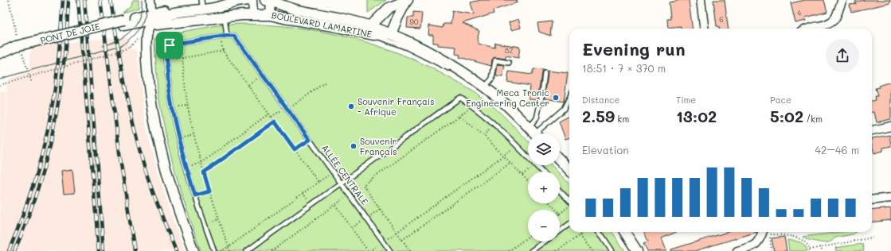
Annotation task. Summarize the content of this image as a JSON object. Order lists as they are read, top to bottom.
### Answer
{
  "streets": {
    "street": ["BOULEVARD LAMARTINE", "PONT DE JOIE"],
    "lane": ["ALLÉE CENTRALE"]
  },
  "crossings": [
    ["BOULEVARD LAMARTINE", "PONT DE JOIE"]
  ],
  "places": ["Meca Tronic Engineering Center", "Souvenir Français - Afrique", "Souvenir Français"],
  "house_numbers": [
    "4",
    "6",
    "90",
    "82"
  ],
  "page": {
    "heading": ["Evening run", "18:51 · 7 × 370 m"],
    "stats": [
      ["Distance", "2.59 km"],
      ["Time", "13:02"],
      ["Pace", "5:02 /km"]
    ],
    "map_buttons": ["+", "−"],
    "chart": ["Elevation", "42–46 m"]
  }
}
